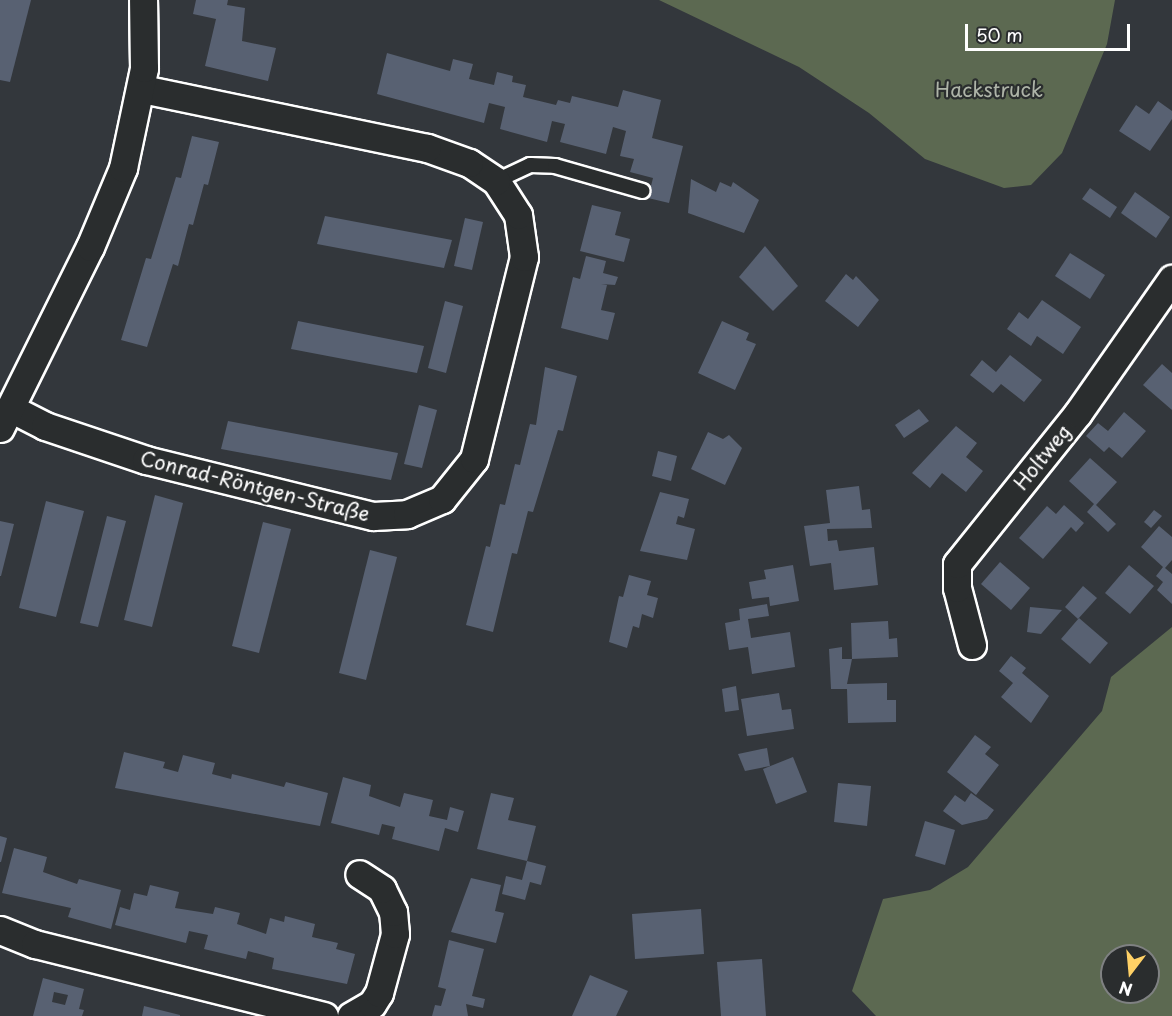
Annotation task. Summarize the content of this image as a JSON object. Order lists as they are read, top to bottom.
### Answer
{
  "streets": {
    "street": ["Holtweg", "Conrad-Röntgen-Straße"]
  },
  "parks": ["Hackstruck"],
  "scale_bar": "50 m",
  "north": "bottom"
}
